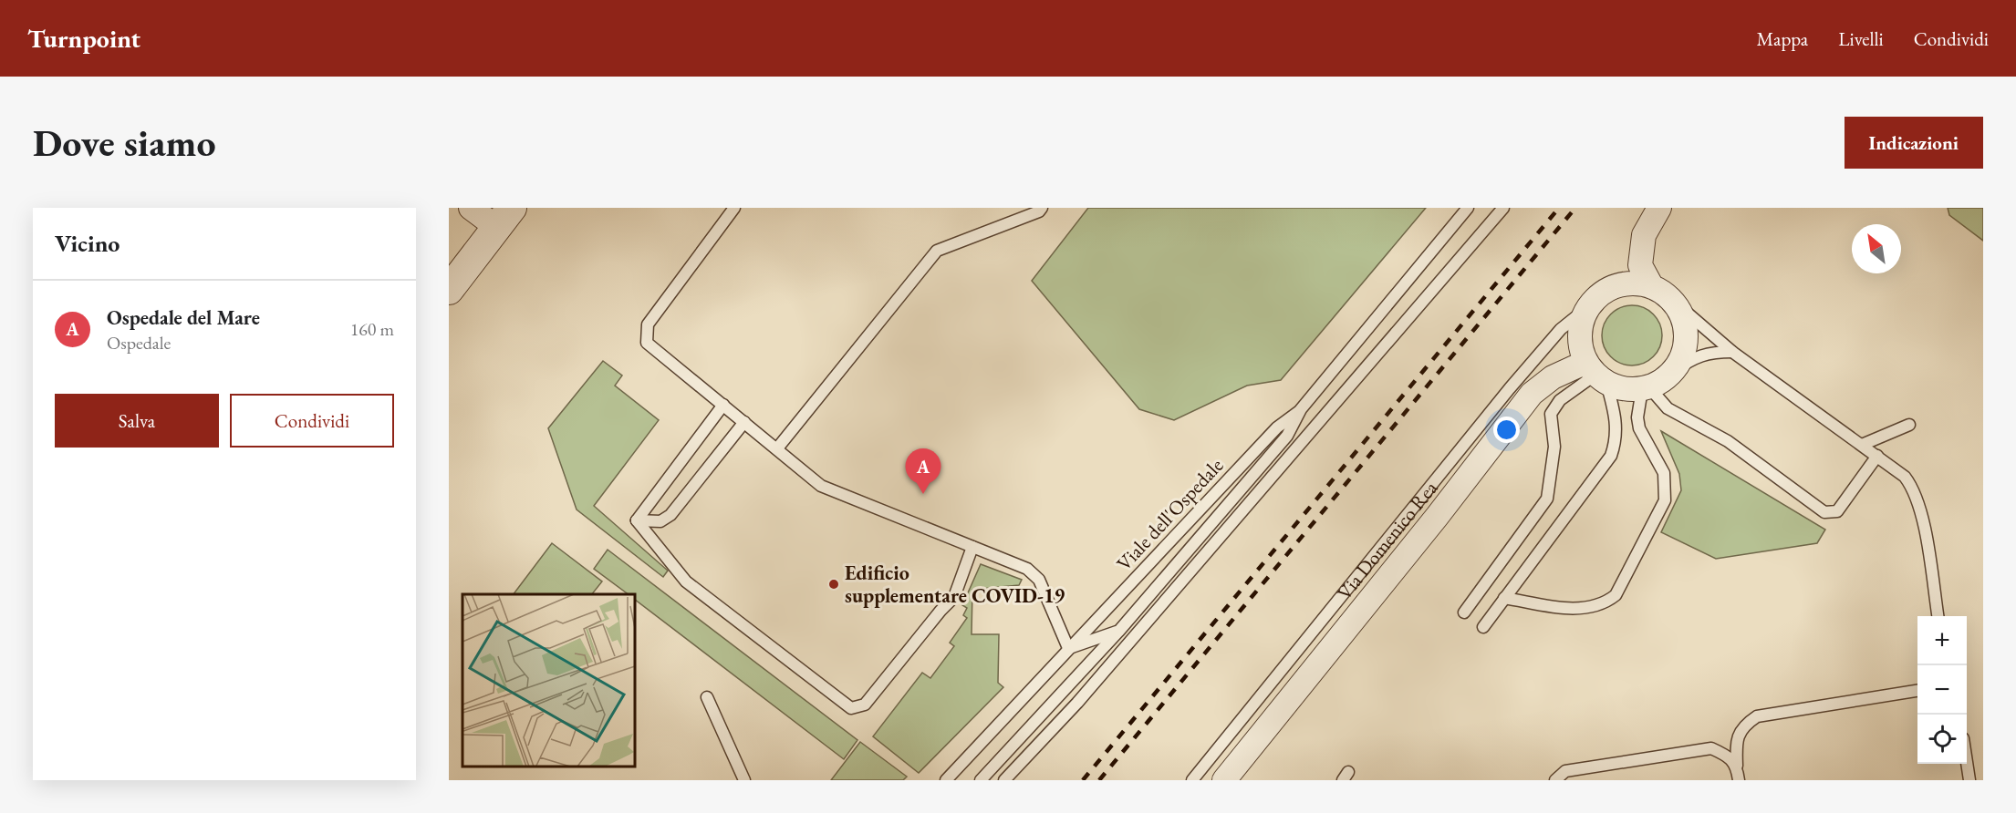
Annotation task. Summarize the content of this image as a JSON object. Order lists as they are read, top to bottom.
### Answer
{
  "streets": {
    "street": ["Via Domenico Rea"],
    "lane": ["Viale dell'Ospedale"]
  },
  "places": ["Edificio supplementare COVID-19"],
  "north": "top left",
  "page": {
    "header": "Turnpoint",
    "nav": ["Mappa", "Livelli", "Condividi"],
    "buttons": [
      "Indicazioni",
      ["Salva", "Condividi"]
    ],
    "title": "Dove siamo",
    "heading": "Vicino",
    "list": [
      {
        "mark": "A",
        "name": "Ospedale del Mare",
        "note": "Ospedale",
        "value": "160 m"
      }
    ],
    "pins": "A",
    "map_buttons": ["+", "−"]
  }
}
